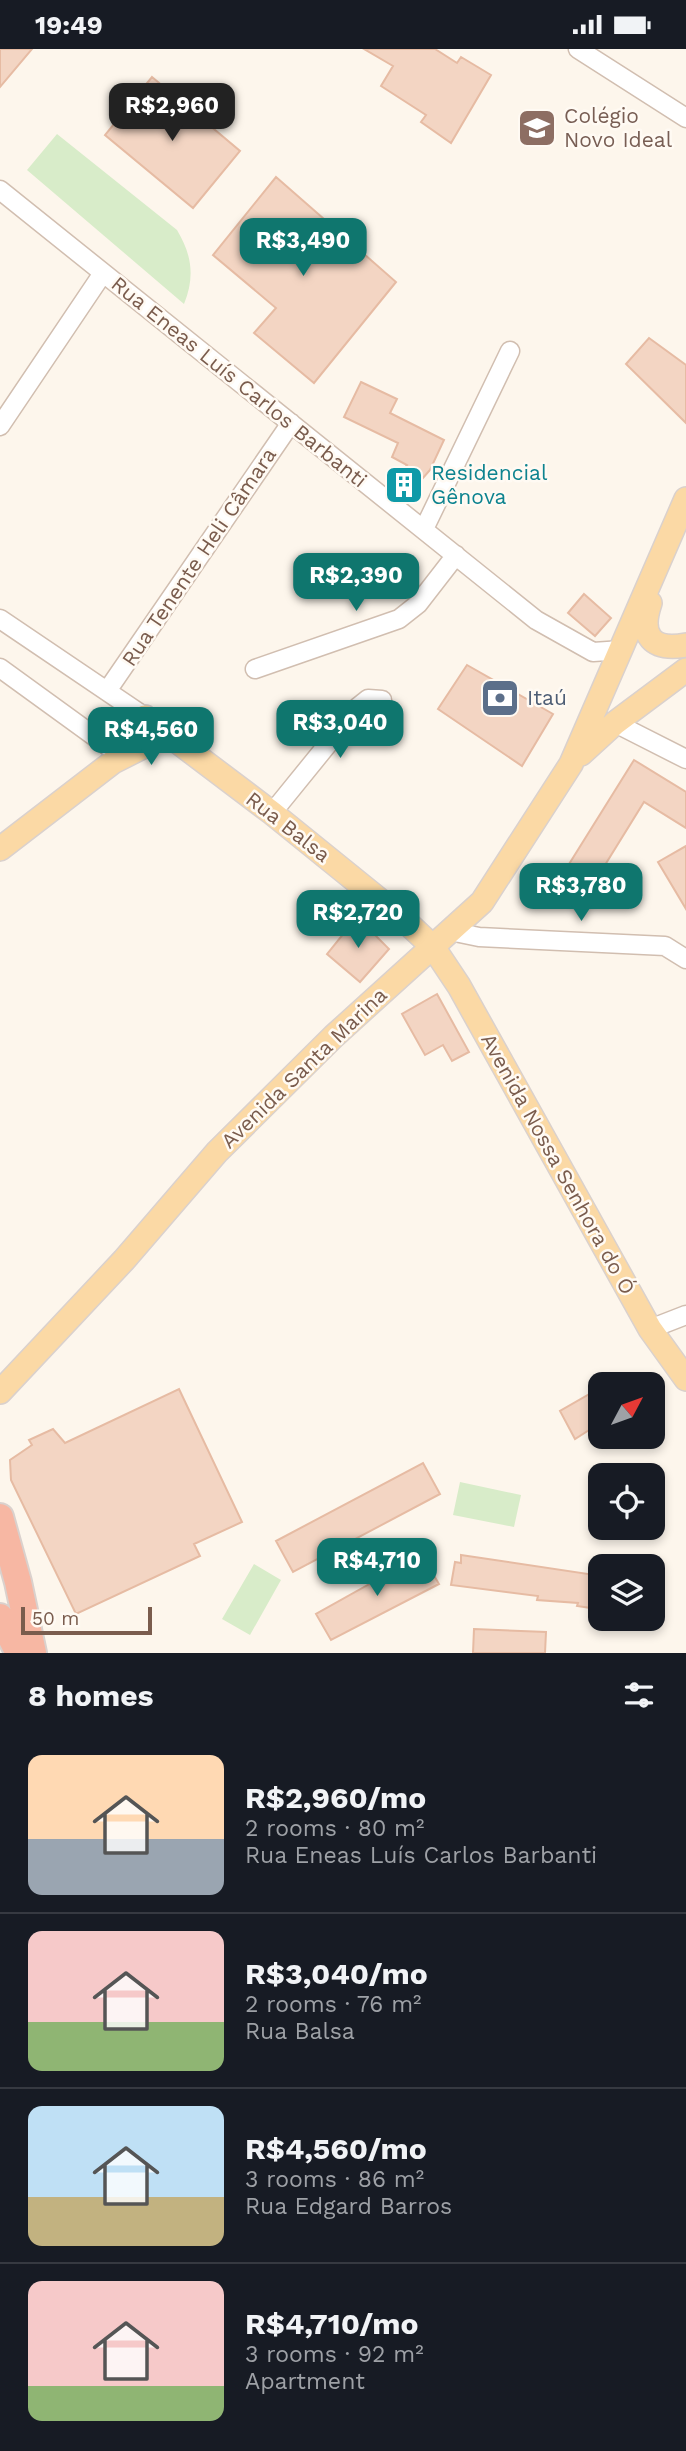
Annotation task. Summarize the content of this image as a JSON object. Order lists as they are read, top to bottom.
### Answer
{
  "streets": {
    "main road": ["Rua Balsa", "Avenida Santa Marina", "Avenida Nossa Senhora do Ó"],
    "street": ["Rua Eneas Luís Carlos Barbanti", "Rua Tenente Heli Câmara"]
  },
  "crossings": [
    ["Rua Eneas Luís Carlos Barbanti", "Rua Tenente Heli Câmara"],
    ["Rua Eneas Luís Carlos Barbanti", "Avenida Santa Marina"],
    ["Rua Tenente Heli Câmara", "Rua Balsa"],
    ["Rua Balsa", "Avenida Santa Marina"],
    ["Rua Balsa", "Avenida Nossa Senhora do Ó"],
    ["Avenida Santa Marina", "Avenida Nossa Senhora do Ó"]
  ],
  "places": {
    "school or university": ["Colégio Novo Ideal"],
    "building": ["Residencial Gênova"],
    "bank": ["Itaú"]
  },
  "scale_bar": "50 m",
  "north": "top right",
  "page": {
    "status": "19:49",
    "price": [
      "R$2,960",
      "R$3,490",
      "R$2,390",
      "R$3,040",
      "R$4,560",
      "R$3,780",
      "R$2,720",
      "R$4,710"
    ],
    "scale": "50 m",
    "heading": "8 homes",
    "list": [
      {
        "name": "R$2,960/mo",
        "note": "2 rooms · 80 m² · Rua Eneas Luís Carlos Barbanti"
      },
      {
        "name": "R$3,040/mo",
        "note": "2 rooms · 76 m² · Rua Balsa"
      },
      {
        "name": "R$4,560/mo",
        "note": "3 rooms · 86 m² · Rua Edgard Barros"
      },
      {
        "name": "R$4,710/mo",
        "note": "3 rooms · 92 m² · Apartment"
      }
    ]
  }
}
